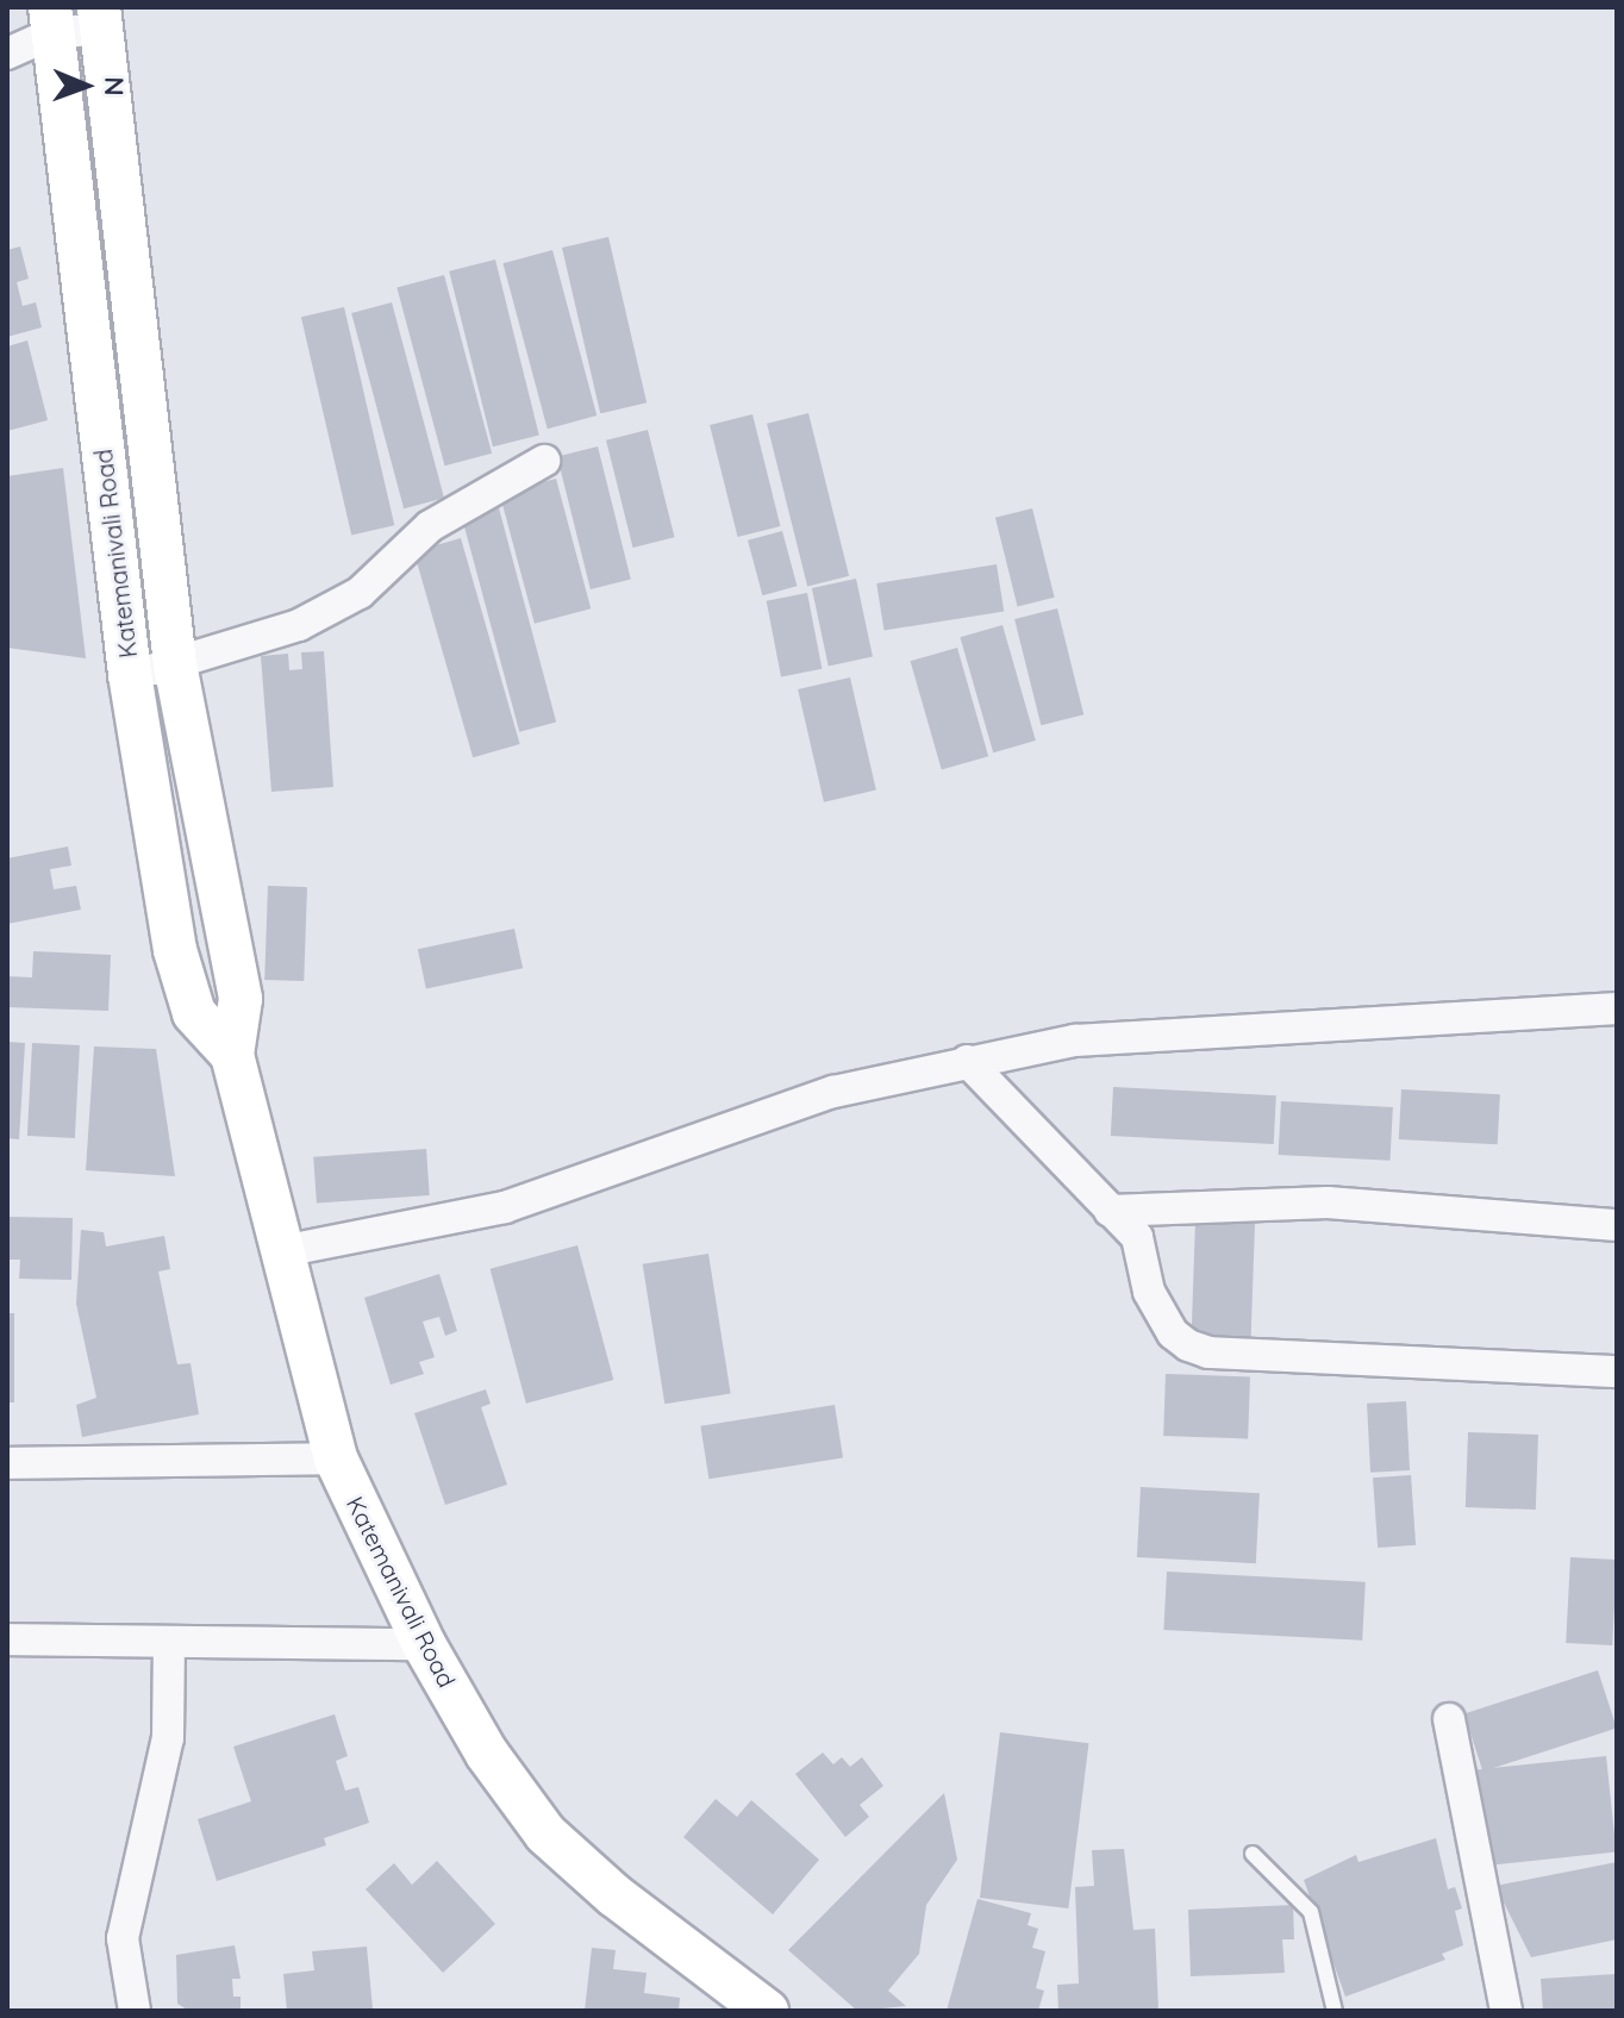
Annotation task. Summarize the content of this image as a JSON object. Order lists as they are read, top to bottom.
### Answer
{
  "streets": {
    "main road": ["Katemanivali Road"]
  },
  "north": "right"
}
